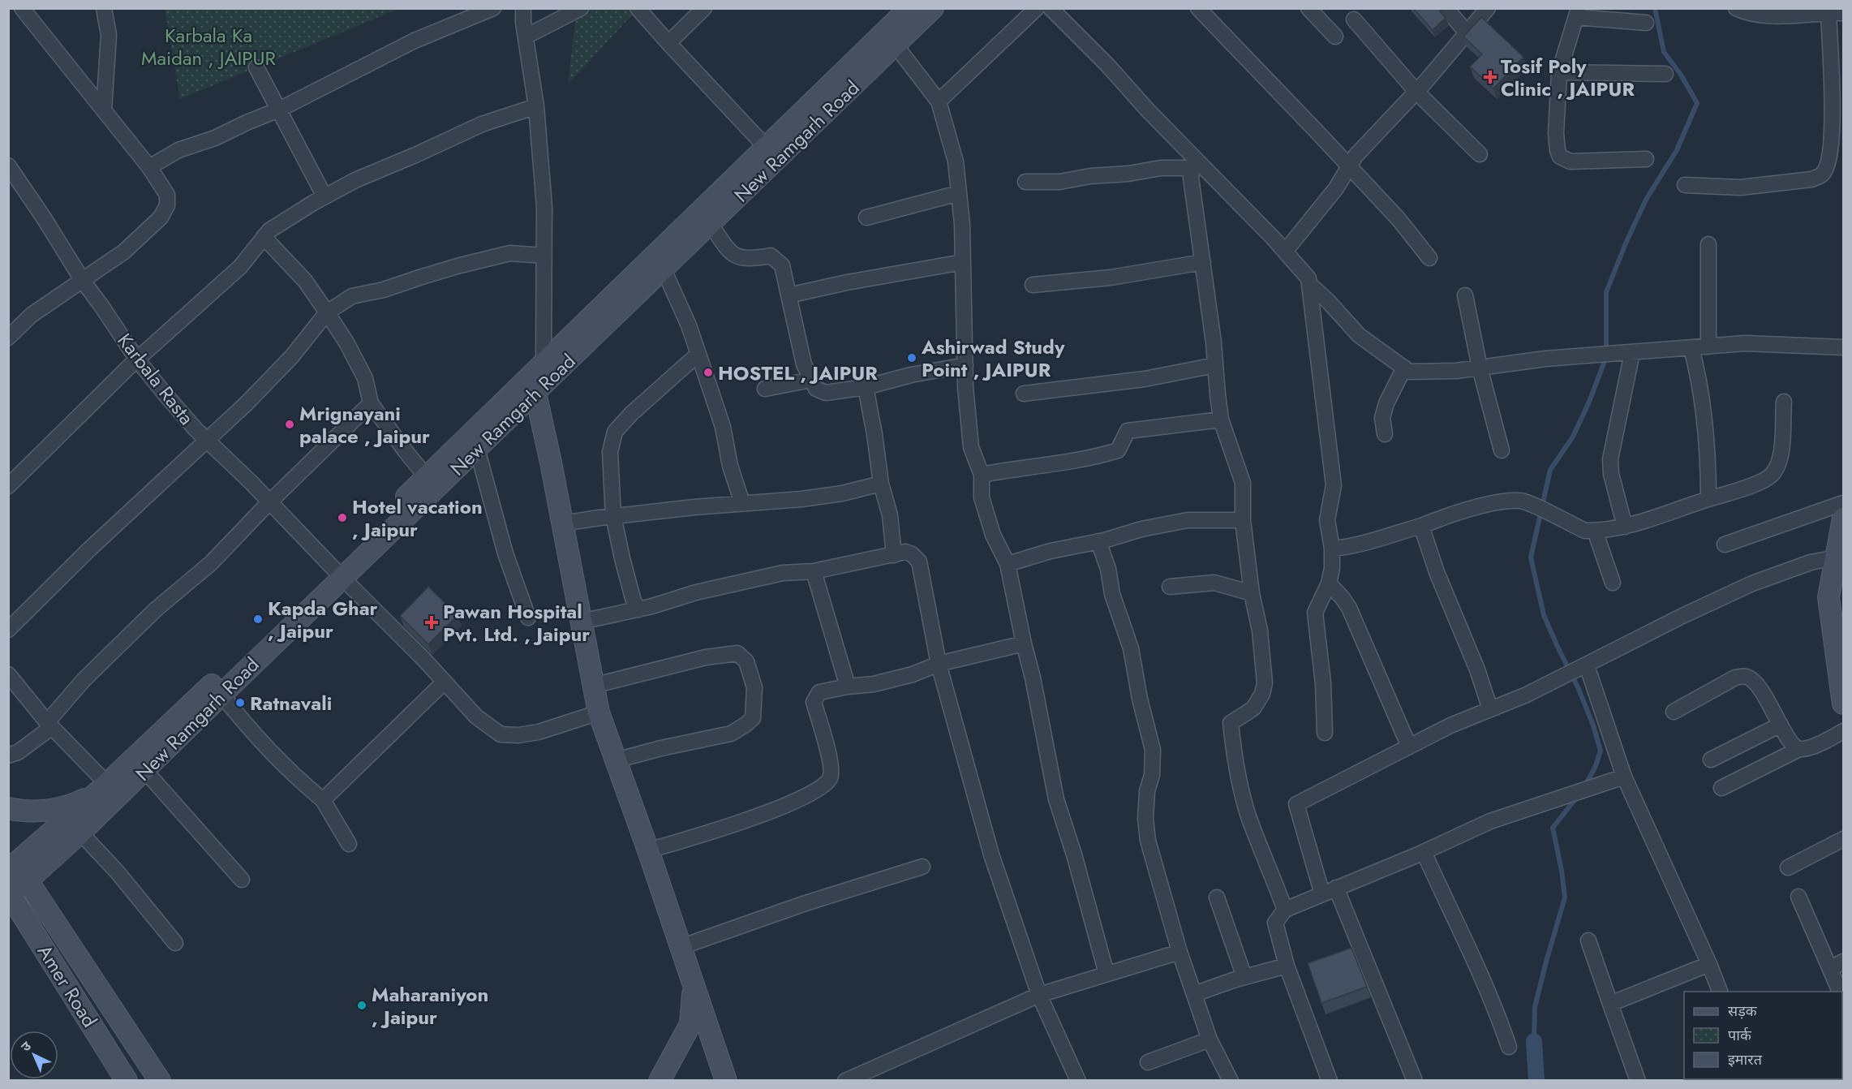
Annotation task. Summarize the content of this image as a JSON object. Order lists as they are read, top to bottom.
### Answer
{
  "streets": {
    "street": ["New Ramgarh Road", "Karbala Rasta", "Amer Road"]
  },
  "crossings": [
    ["New Ramgarh Road", "Karbala Rasta"],
    ["New Ramgarh Road", "Amer Road"]
  ],
  "parks": ["Karbala Ka Maidan , JAIPUR"],
  "places": {
    "health": ["Tosif Poly Clinic , JAIPUR", "Pawan Hospital Pvt. Ltd. , Jaipur"],
    "other": [
      "Ashirwad Study Point , JAIPUR",
      "HOSTEL , JAIPUR",
      "Mrignayani palace , Jaipur",
      "Hotel vacation , Jaipur",
      "Kapda Ghar , Jaipur",
      "Ratnavali",
      "Maharaniyon , Jaipur"
    ]
  },
  "legend": ["सड़क", "पार्क", "इमारत"],
  "north": "top left"
}
